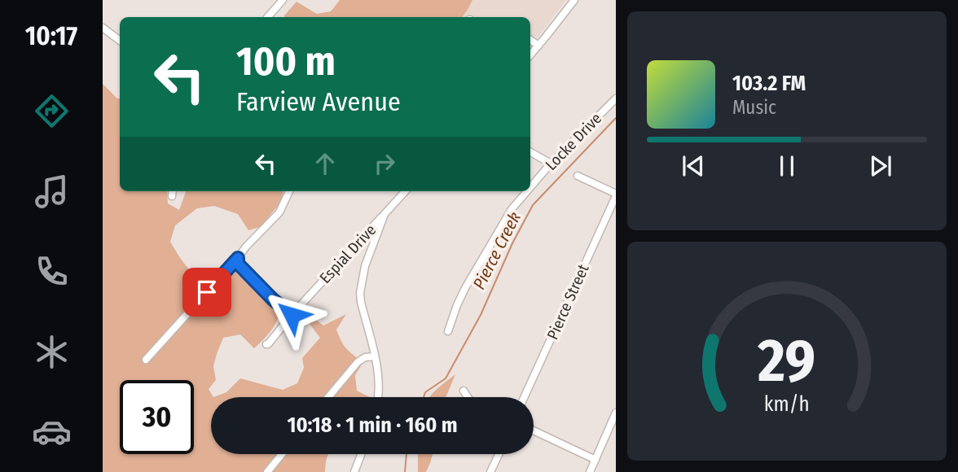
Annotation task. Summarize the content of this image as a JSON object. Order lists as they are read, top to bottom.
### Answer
{
  "streets": {
    "street": ["Locke Drive", "Espial Drive", "Pierce Street"]
  },
  "water": ["Pierce Creek"],
  "page": {
    "tabs": "10:17",
    "turn": ["100 m", "Farview Avenue"],
    "song": ["103.2 FM", "Music"],
    "limit": "30",
    "trip": "10:18 · 1 min · 160 m",
    "gauge": ["29", "km/h"]
  }
}
